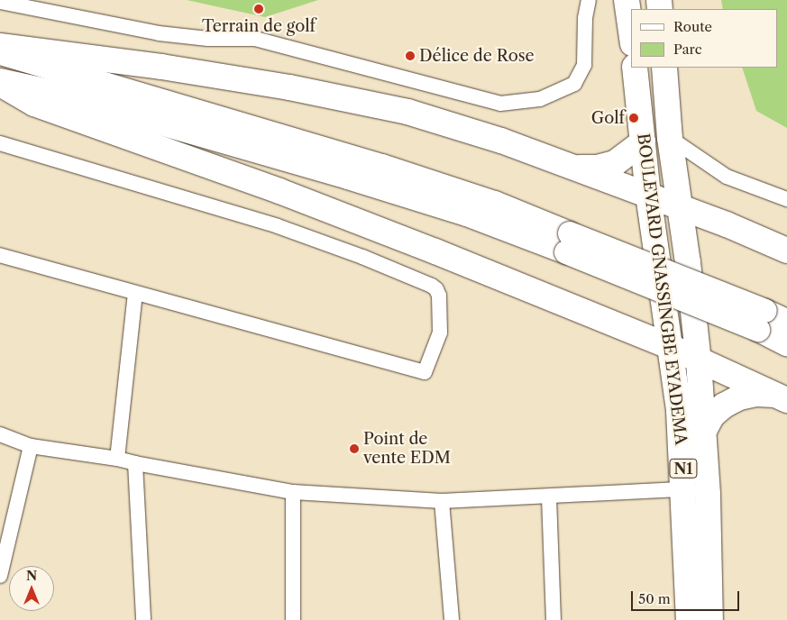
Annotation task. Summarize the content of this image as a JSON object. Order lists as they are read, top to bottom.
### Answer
{
  "streets": {
    "highway": ["BOULEVARD GNASSINGBE EYADEMA", "N1"]
  },
  "places": [
    "Terrain de golf",
    "Délice de Rose",
    "Golf",
    "Point de vente EDM"
  ],
  "legend": ["Route", "Parc"],
  "scale_bar": "50 m",
  "north": "top"
}
